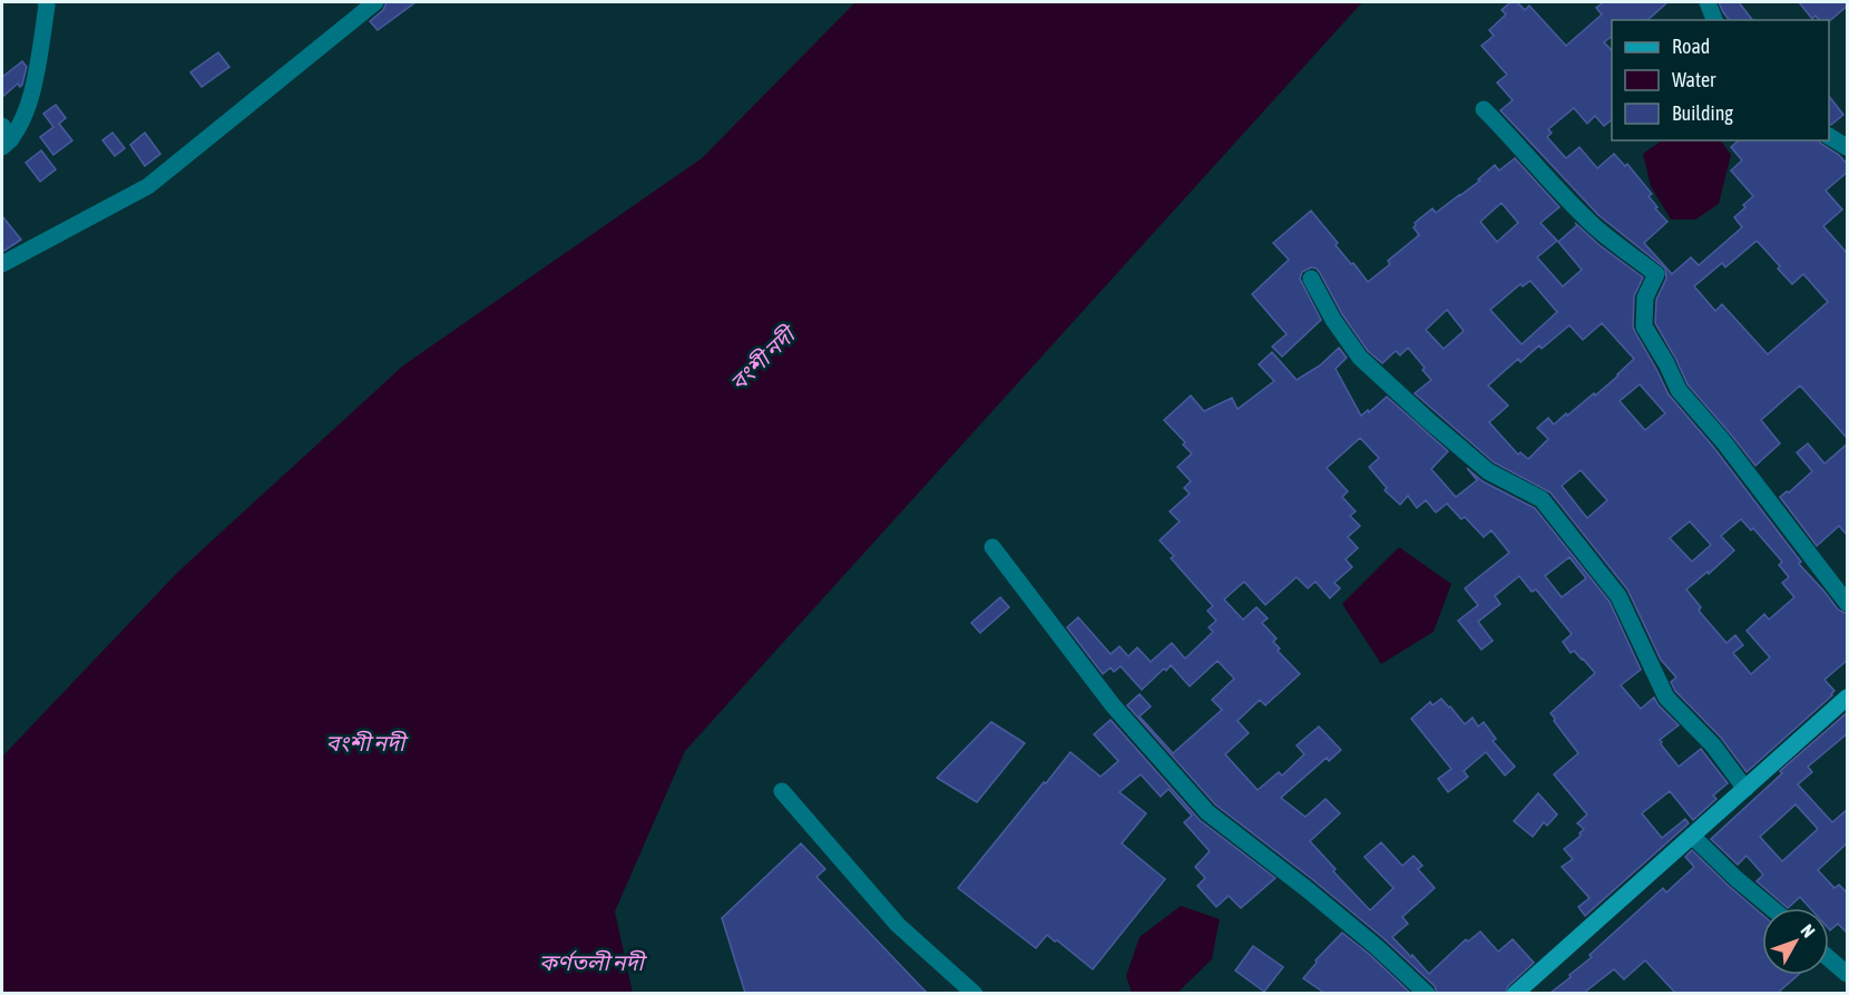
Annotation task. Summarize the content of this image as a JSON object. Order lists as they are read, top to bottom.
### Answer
{
  "water": ["বংশী নদী", "কর্ণতলী নদী"],
  "legend": ["Road", "Water", "Building"],
  "north": "top right"
}
